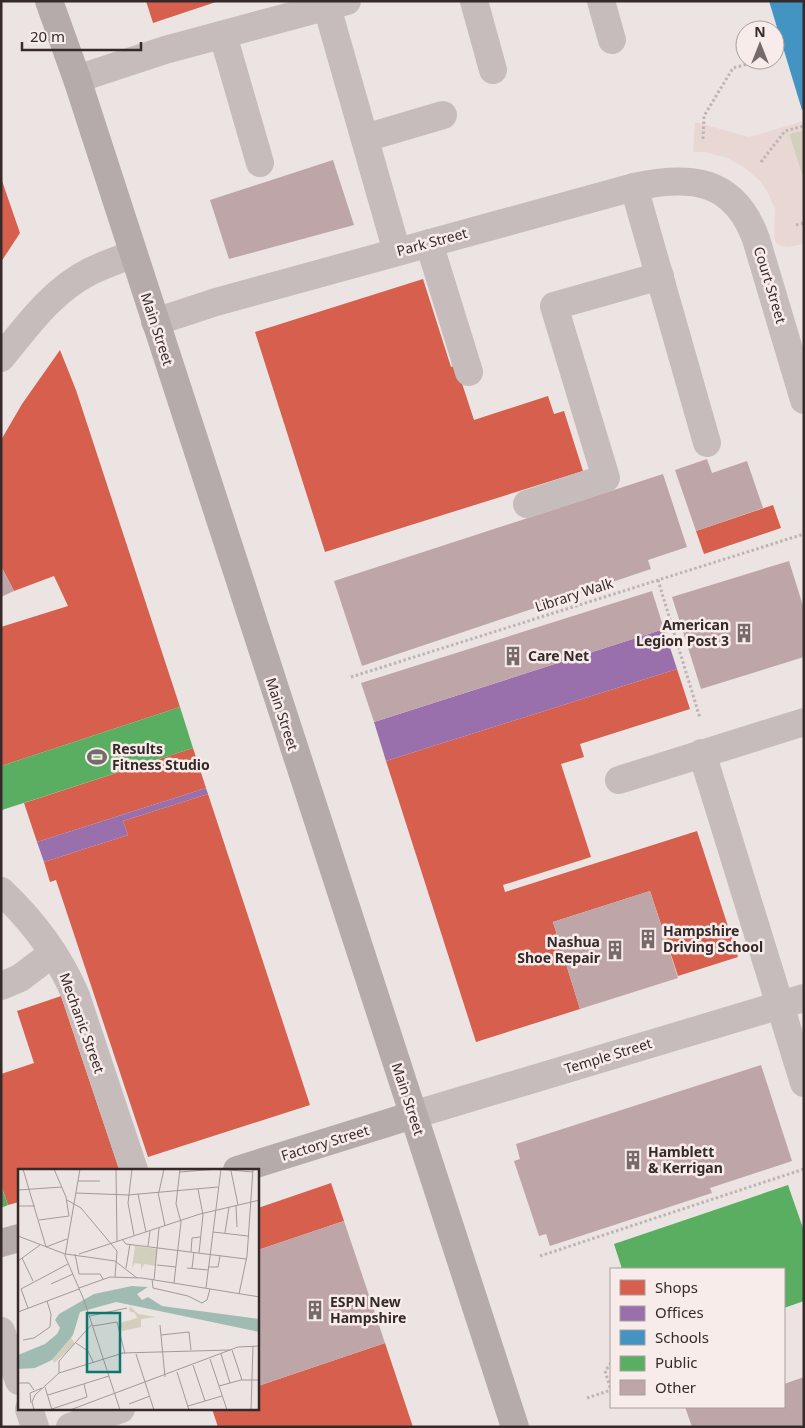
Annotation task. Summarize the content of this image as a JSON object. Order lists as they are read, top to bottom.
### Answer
{
  "streets": {
    "main road": ["Main Street", "Factory Street"],
    "street": [
      "Park Street",
      "Court Street",
      "Mechanic Street",
      "Temple Street"
    ],
    "path": ["Library Walk"]
  },
  "crossings": [
    ["Park Street", "Court Street"],
    ["Park Street", "Main Street"],
    ["Main Street", "Temple Street"],
    ["Main Street", "Factory Street"],
    ["Temple Street", "Factory Street"]
  ],
  "places": {
    "building": [
      "American Legion Post 3",
      "Care Net",
      "Hampshire Driving School",
      "Nashua Shoe Repair",
      "Hamblett & Kerrigan",
      "ESPN New Hampshire"
    ],
    "sports": ["Results Fitness Studio"]
  },
  "legend": [
    "Shops",
    "Offices",
    "Schools",
    "Public",
    "Other"
  ],
  "scale_bar": "20 m",
  "north": "top"
}
